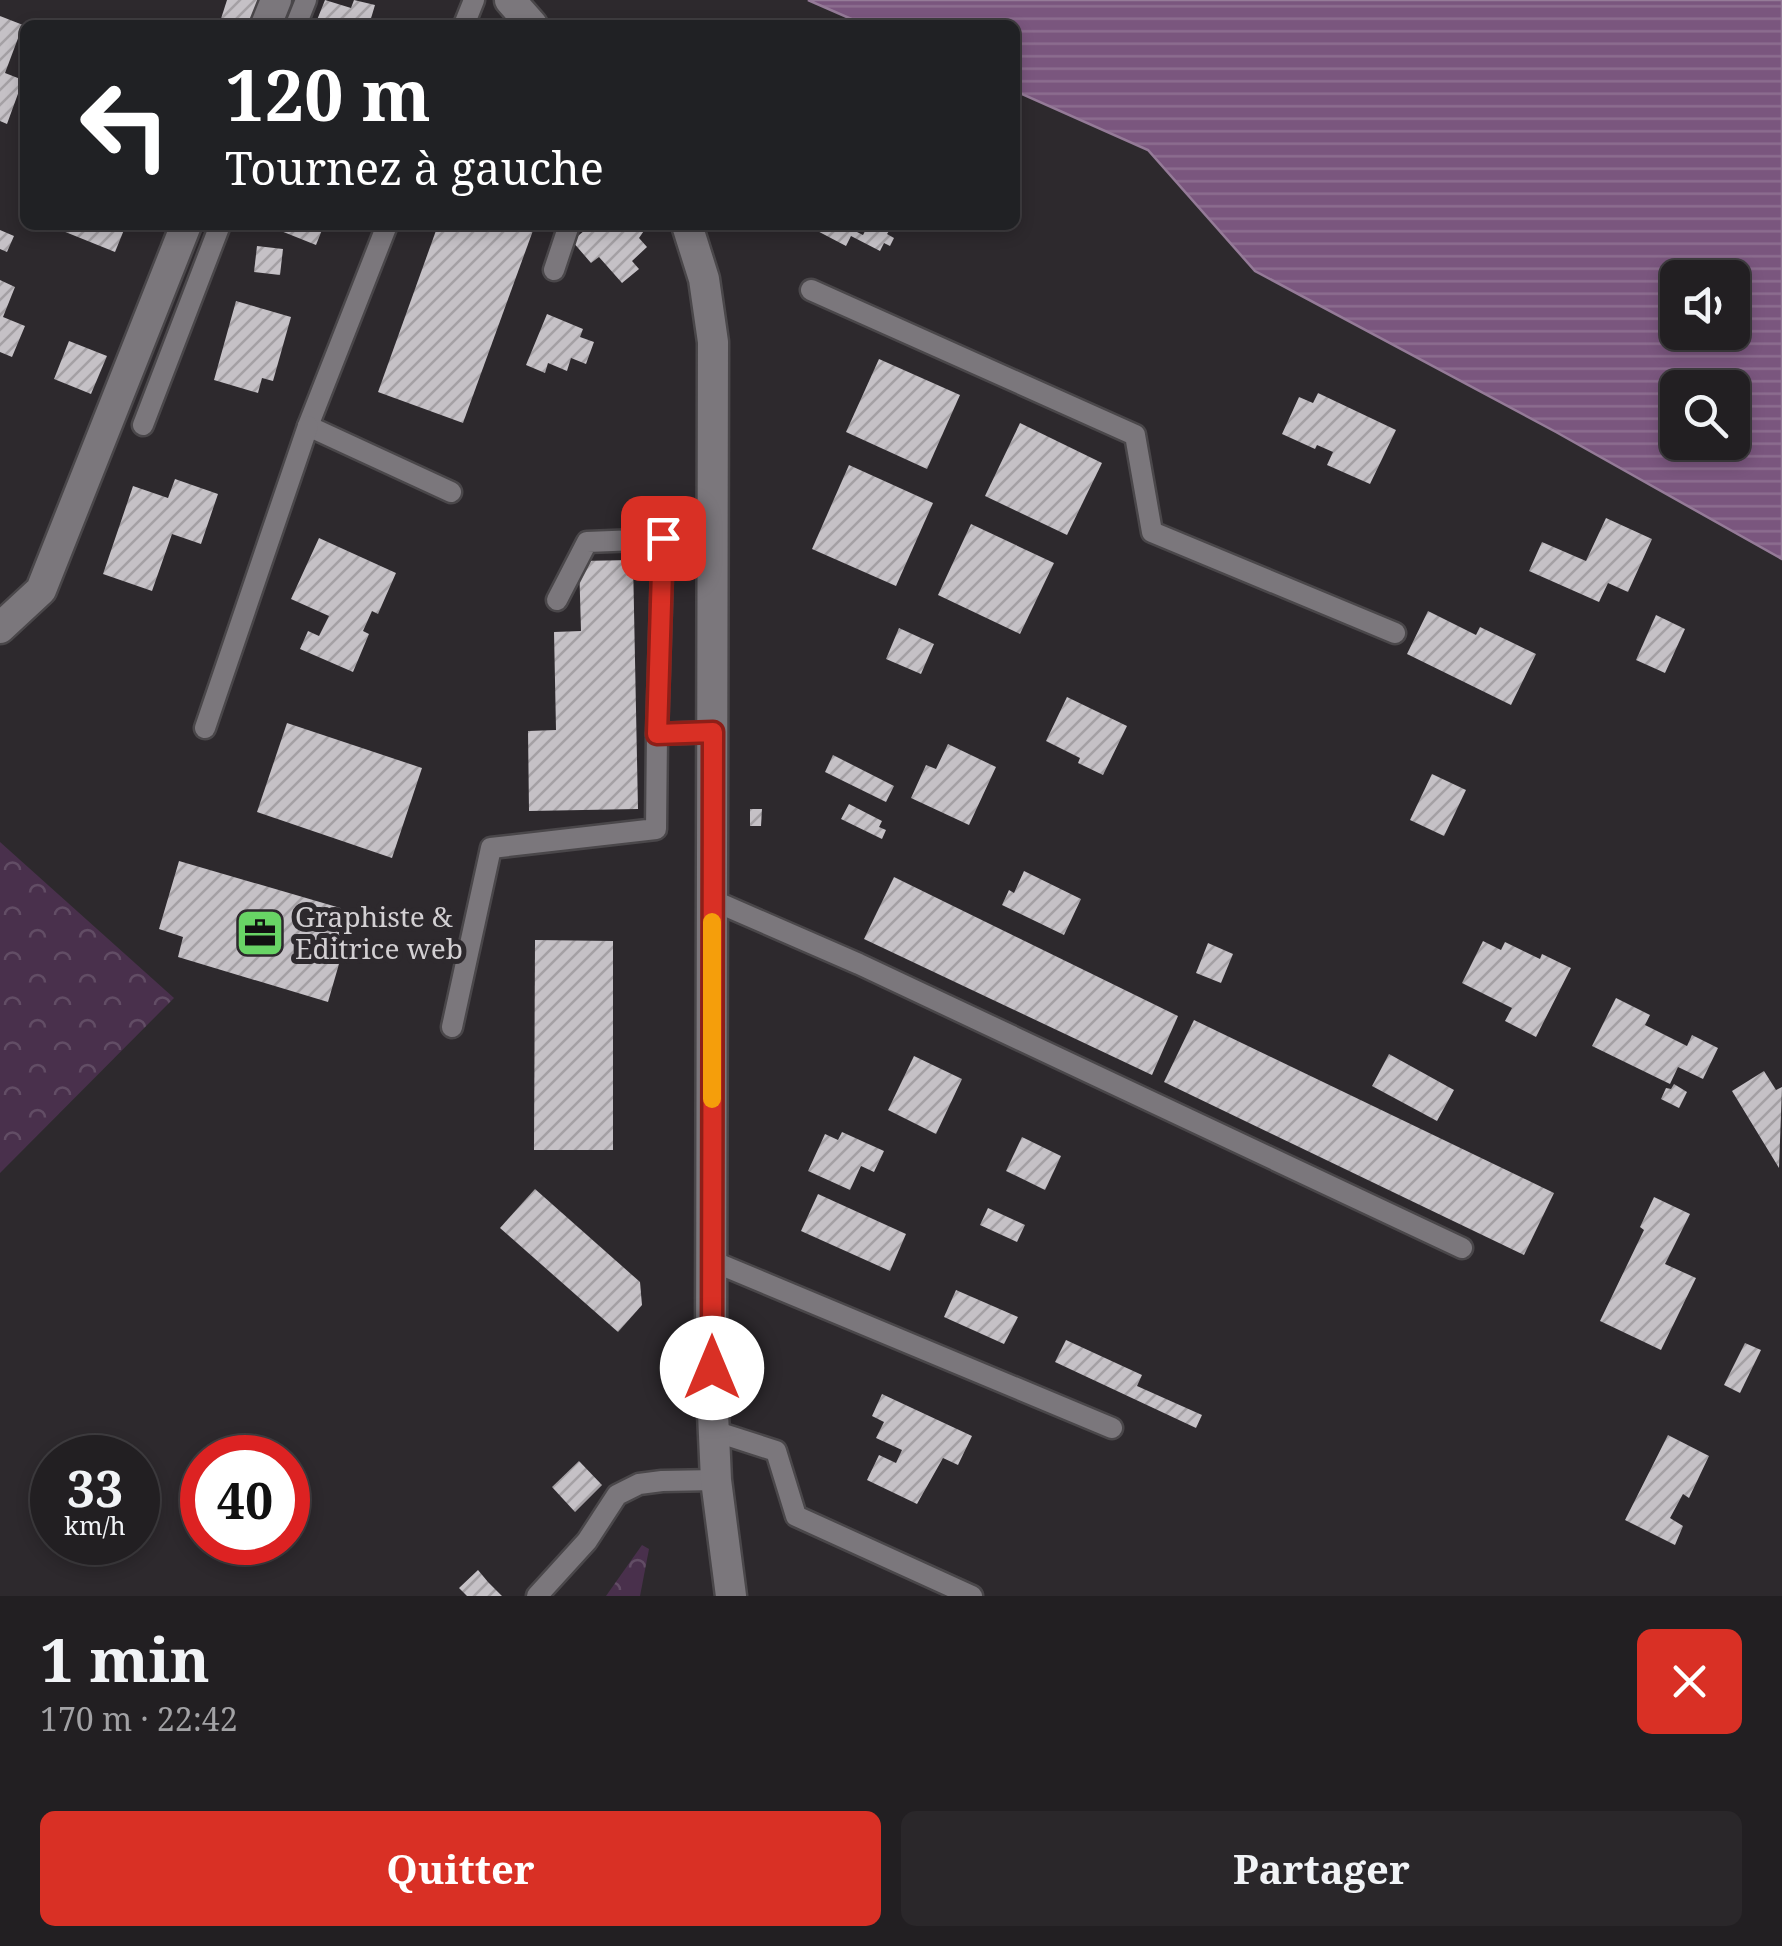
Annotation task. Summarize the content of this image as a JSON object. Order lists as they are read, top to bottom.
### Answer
{
  "places": {
    "office": ["Graphiste & Editrice web"]
  },
  "page": {
    "turn": ["120 m", "Tournez à gauche"],
    "speed": "33 km/h",
    "limit": "40",
    "heading": ["1 min", "170 m · 22:42"],
    "buttons": ["Quitter", "Partager"]
  }
}
